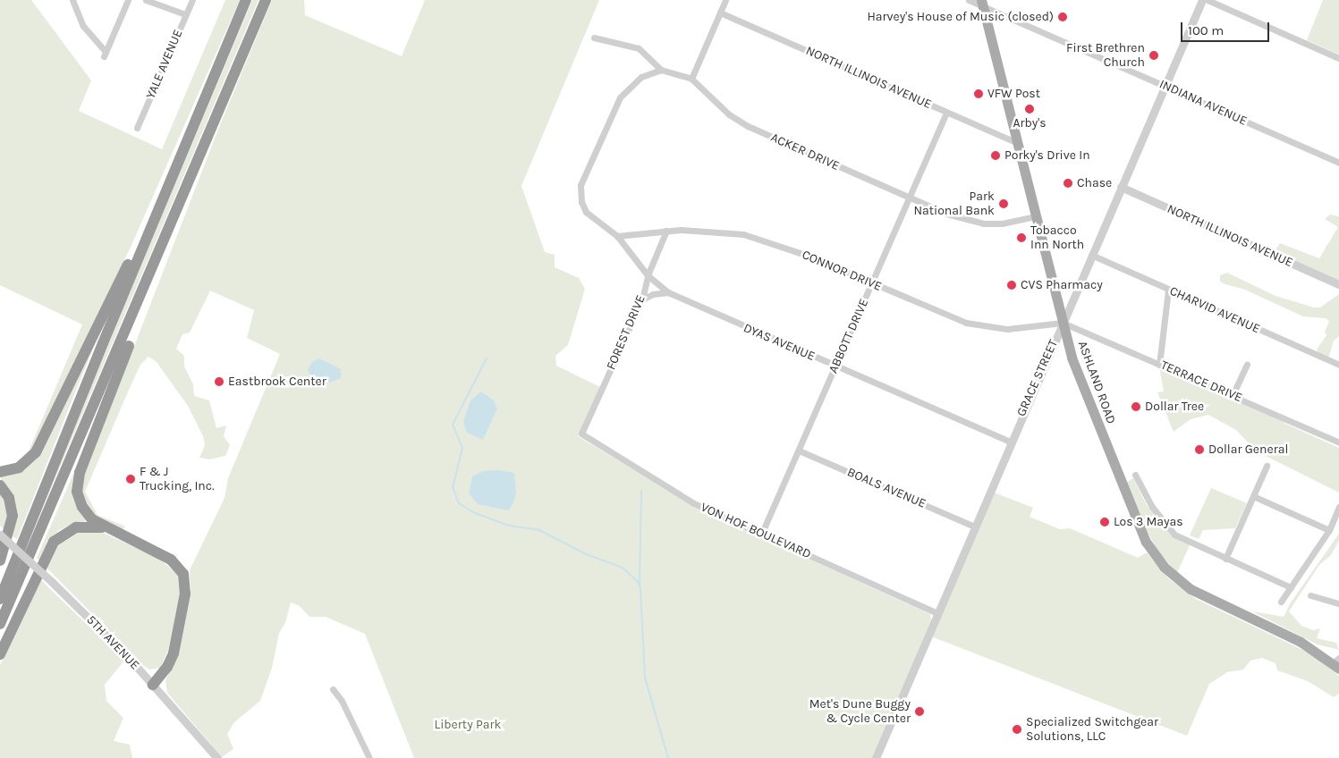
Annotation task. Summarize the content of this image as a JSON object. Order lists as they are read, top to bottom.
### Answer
{
  "streets": {
    "main road": ["ASHLAND ROAD"],
    "street": [
      "YALE AVENUE",
      "NORTH ILLINOIS AVENUE",
      "INDIANA AVENUE",
      "ACKER DRIVE",
      "CONNOR DRIVE",
      "CHARVID AVENUE",
      "FOREST DRIVE",
      "ABBOTT DRIVE",
      "DYAS AVENUE",
      "GRACE STREET",
      "TERRACE DRIVE",
      "BOALS AVENUE",
      "VON HOF BOULEVARD",
      "5TH AVENUE"
    ]
  },
  "crossings": [
    ["NORTH ILLINOIS AVENUE", "ABBOTT DRIVE"],
    ["NORTH ILLINOIS AVENUE", "GRACE STREET"],
    ["NORTH ILLINOIS AVENUE", "ASHLAND ROAD"],
    ["INDIANA AVENUE", "GRACE STREET"],
    ["INDIANA AVENUE", "ASHLAND ROAD"],
    ["ACKER DRIVE", "ABBOTT DRIVE"],
    ["ACKER DRIVE", "ASHLAND ROAD"],
    ["CONNOR DRIVE", "ABBOTT DRIVE"],
    ["CONNOR DRIVE", "GRACE STREET"],
    ["CONNOR DRIVE", "TERRACE DRIVE"],
    ["CONNOR DRIVE", "ASHLAND ROAD"],
    ["CHARVID AVENUE", "GRACE STREET"],
    ["FOREST DRIVE", "DYAS AVENUE"],
    ["FOREST DRIVE", "VON HOF BOULEVARD"],
    ["ABBOTT DRIVE", "DYAS AVENUE"],
    ["ABBOTT DRIVE", "BOALS AVENUE"],
    ["ABBOTT DRIVE", "VON HOF BOULEVARD"],
    ["DYAS AVENUE", "GRACE STREET"],
    ["GRACE STREET", "TERRACE DRIVE"],
    ["GRACE STREET", "ASHLAND ROAD"],
    ["GRACE STREET", "BOALS AVENUE"],
    ["GRACE STREET", "VON HOF BOULEVARD"],
    ["TERRACE DRIVE", "ASHLAND ROAD"]
  ],
  "parks": ["Liberty Park"],
  "places": [
    "Harvey's House of Music (closed)",
    "First Brethren Church",
    "VFW Post",
    "Arby's",
    "Porky's Drive In",
    "Chase",
    "Park National Bank",
    "Tobacco Inn North",
    "CVS Pharmacy",
    "Eastbrook Center",
    "Dollar Tree",
    "Dollar General",
    "F & J Trucking, Inc.",
    "Los 3 Mayas",
    "Met's Dune Buggy & Cycle Center",
    "Specialized Switchgear Solutions, LLC"
  ],
  "scale_bar": "100 m"
}
